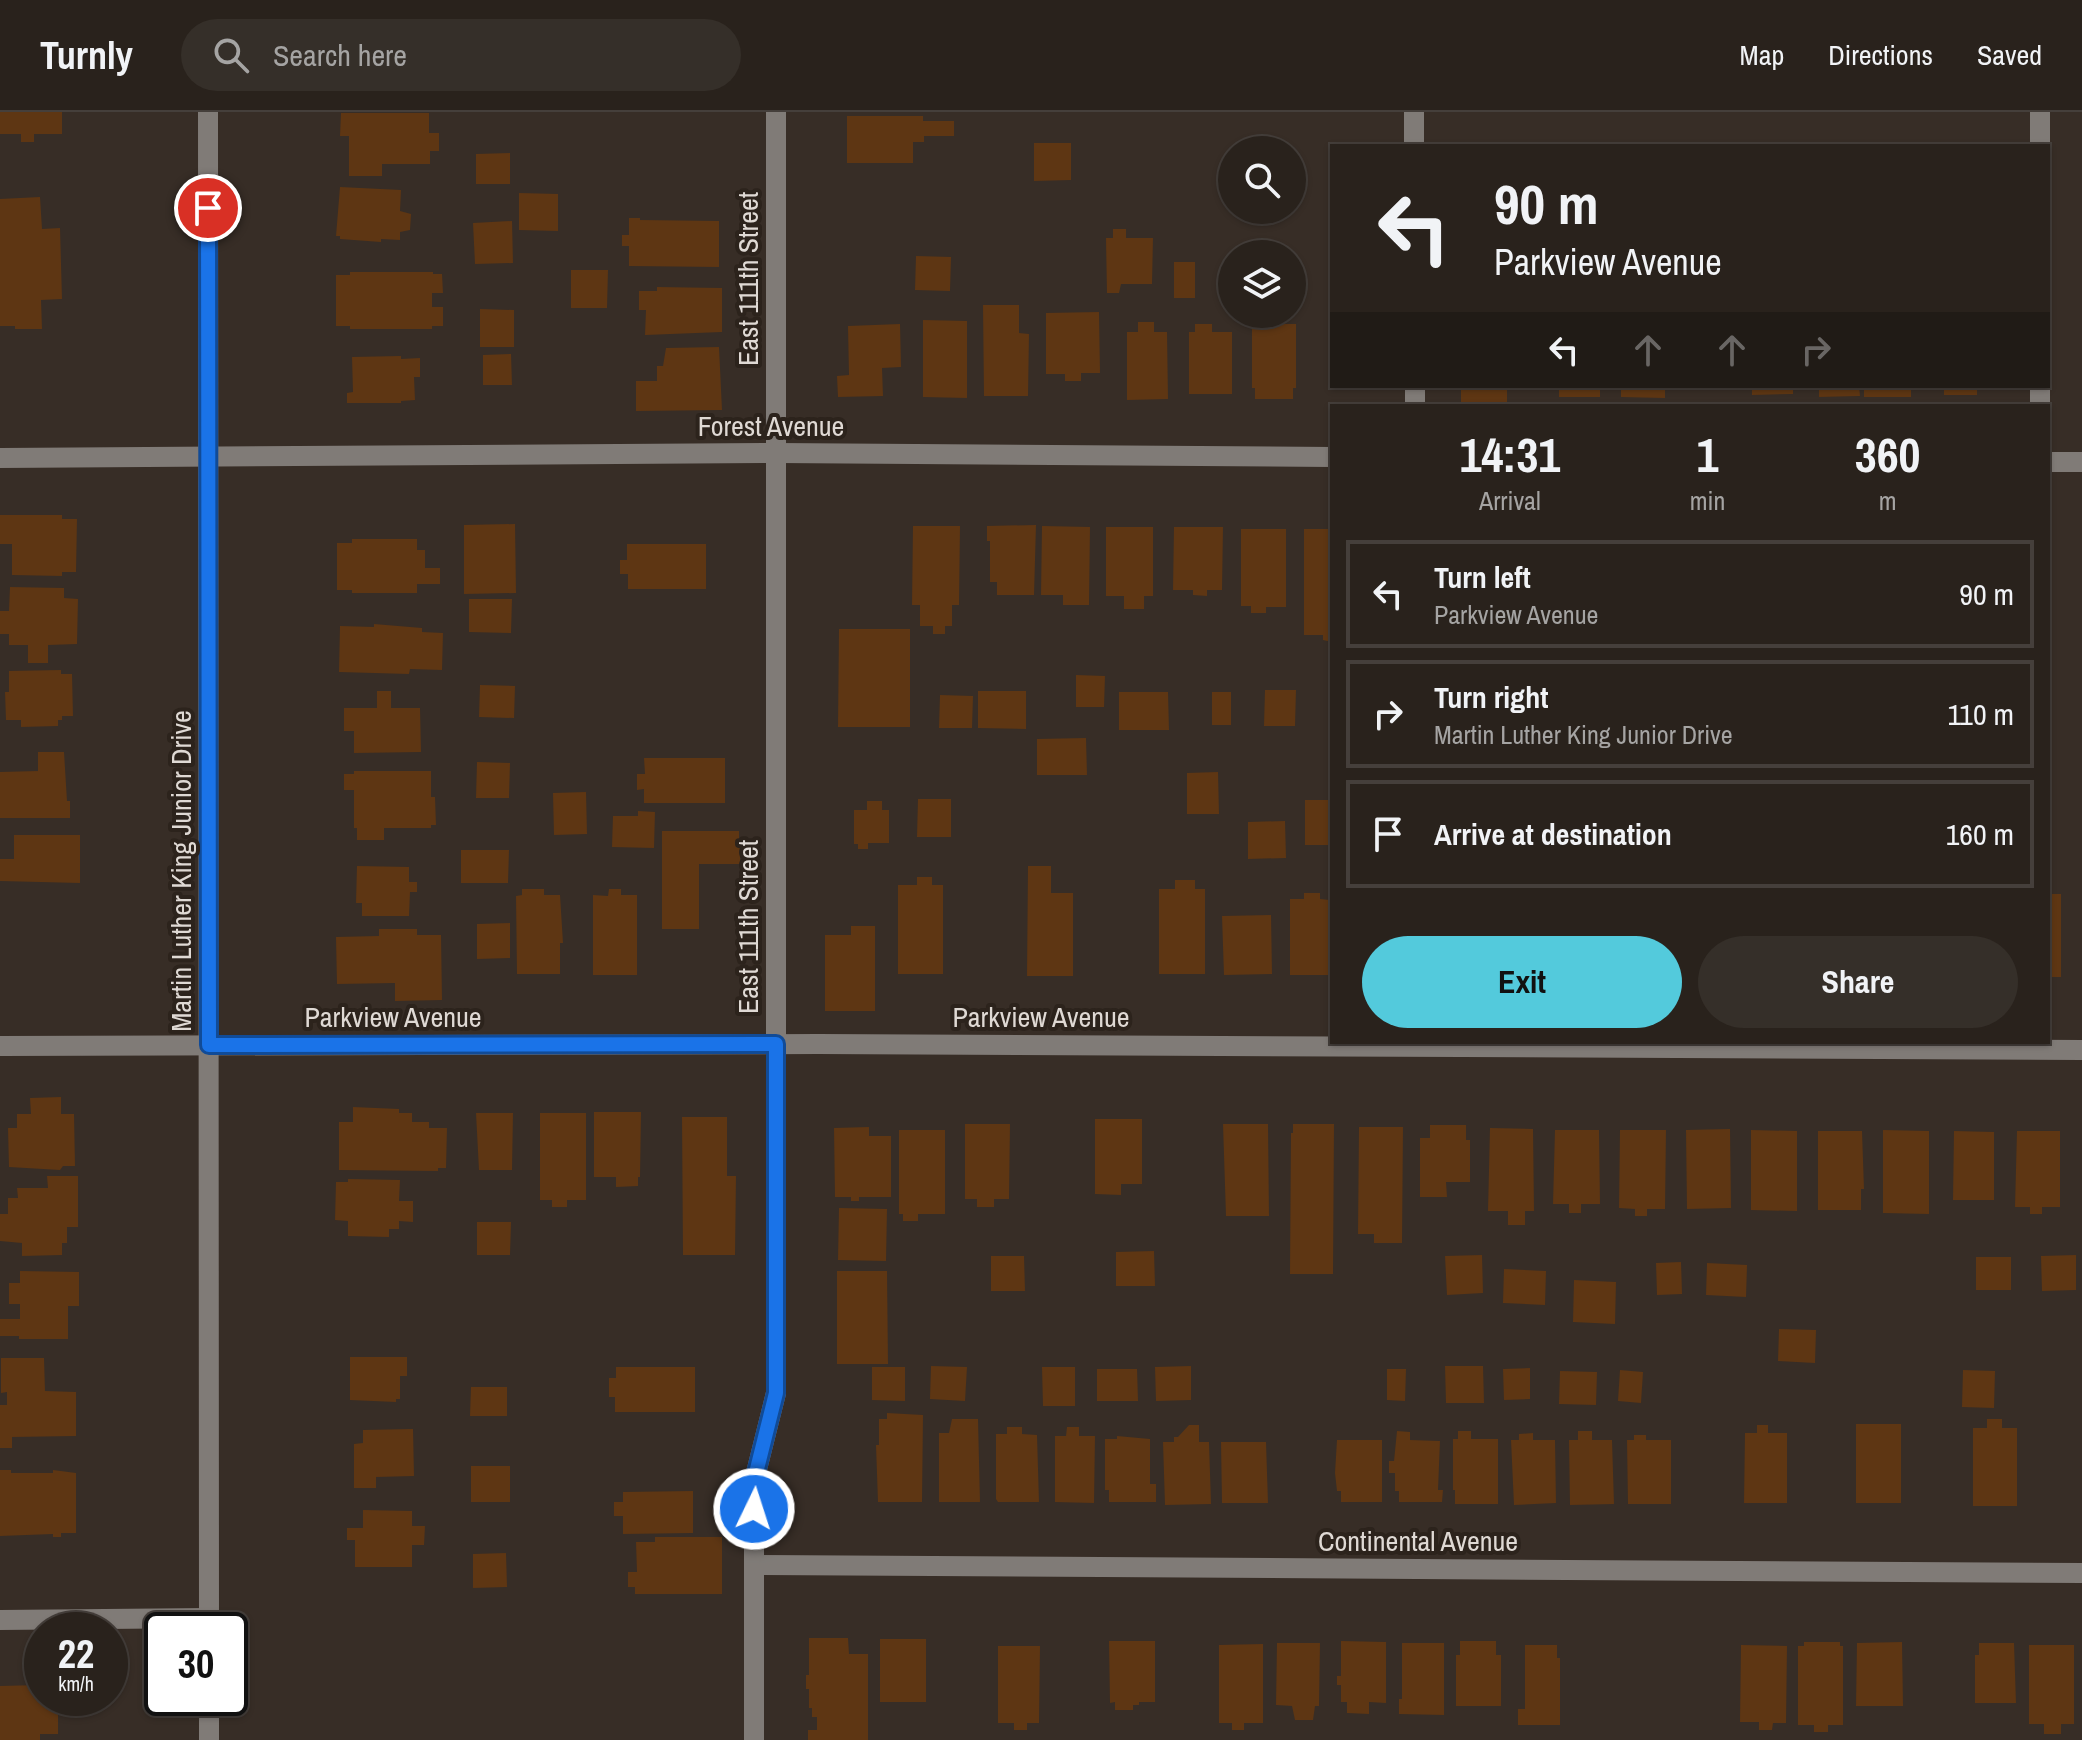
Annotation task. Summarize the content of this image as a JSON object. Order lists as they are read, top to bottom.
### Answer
{
  "streets": {
    "street": [
      "East 111th Street",
      "Forest Avenue",
      "Martin Luther King Junior Drive",
      "Parkview Avenue",
      "Continental Avenue"
    ]
  },
  "crossings": [
    ["East 111th Street", "Forest Avenue"],
    ["East 111th Street", "Parkview Avenue"],
    ["East 111th Street", "Continental Avenue"],
    ["Forest Avenue", "Martin Luther King Junior Drive"],
    ["Martin Luther King Junior Drive", "Parkview Avenue"]
  ],
  "page": {
    "header": "Turnly",
    "search": "Search here",
    "nav": ["Map", "Directions", "Saved"],
    "turn": ["90 m", "Parkview Avenue"],
    "eta": [
      "14:31",
      "Arrival",
      "1",
      "min",
      "360",
      "m"
    ],
    "list": [
      {
        "name": "Turn left",
        "note": "Parkview Avenue",
        "value": "90 m"
      },
      {
        "name": "Turn right",
        "note": "Martin Luther King Junior Drive",
        "value": "110 m"
      },
      {
        "name": "Arrive at destination",
        "value": "160 m"
      }
    ],
    "buttons": ["Exit", "Share"],
    "speed": "22 km/h",
    "limit": "30"
  }
}
